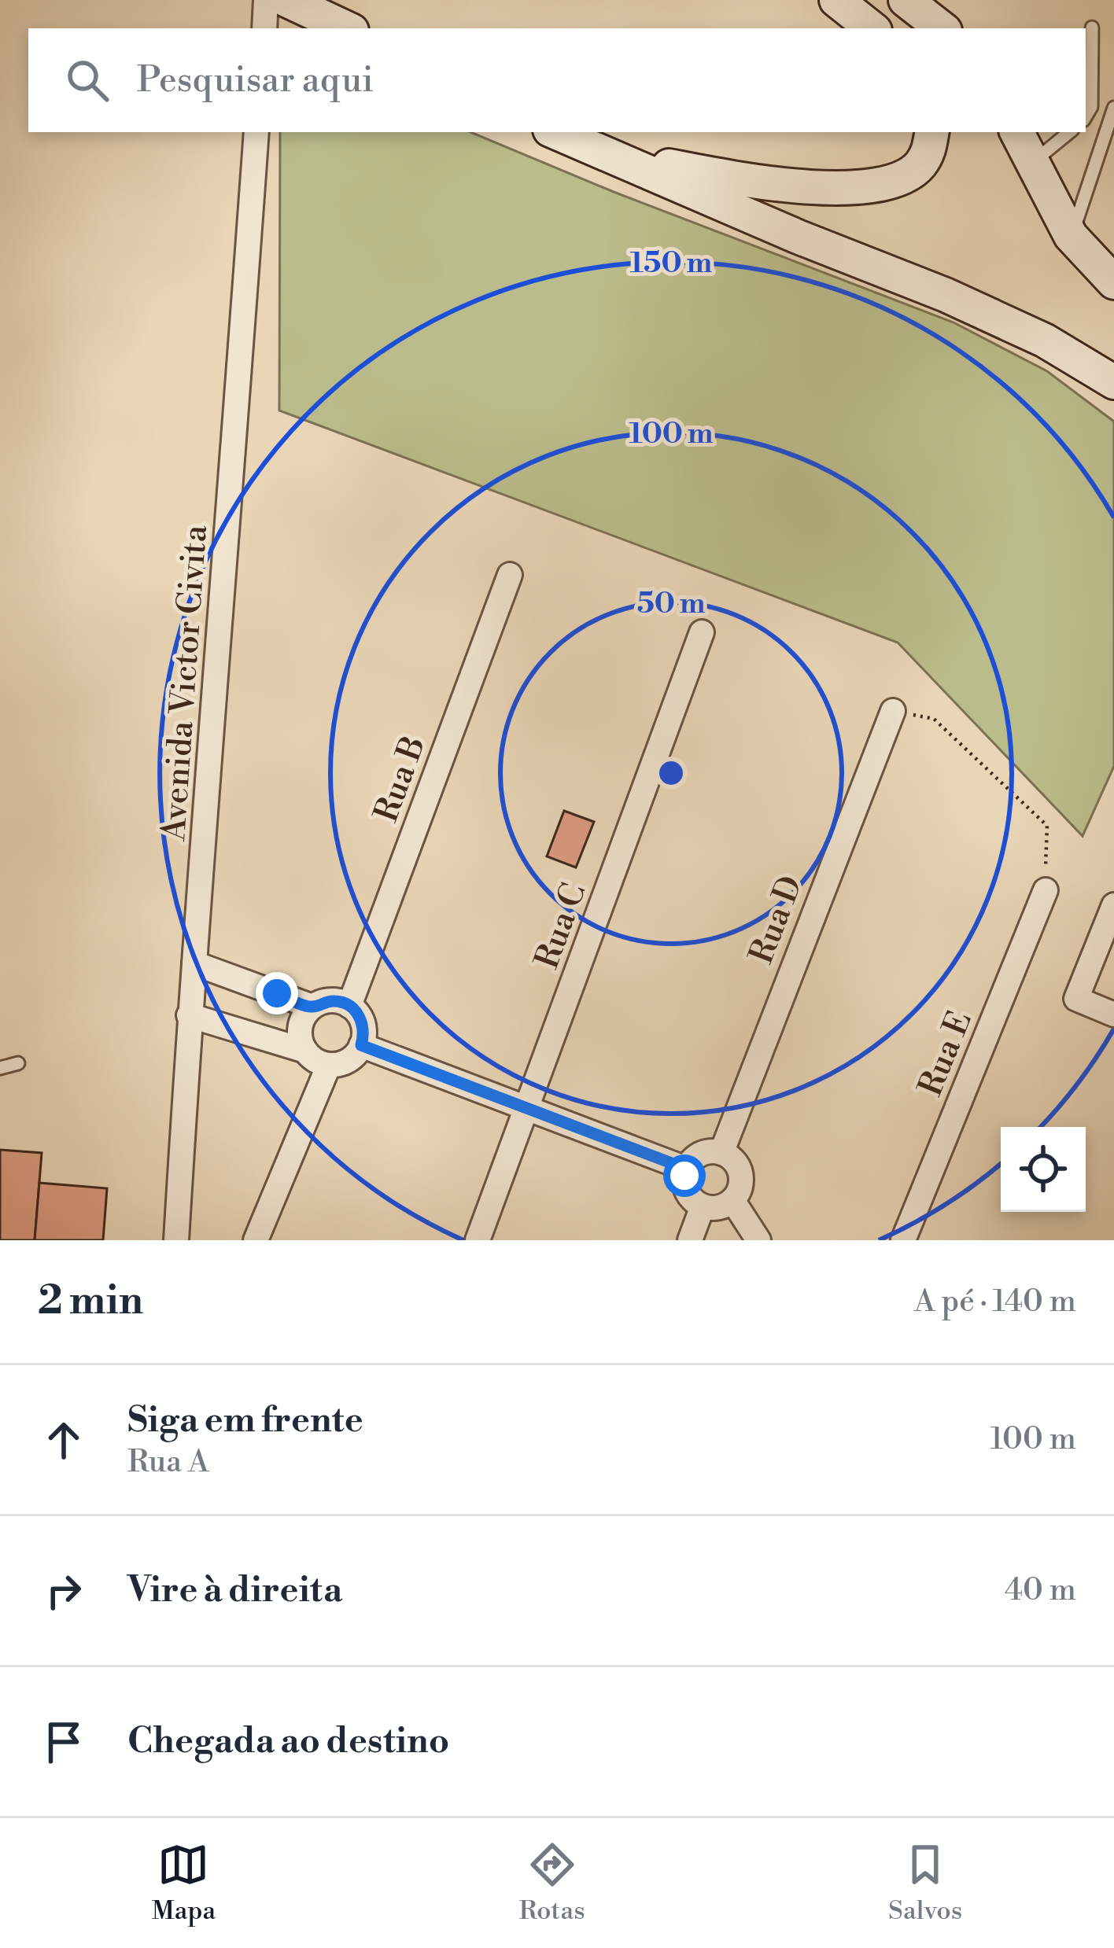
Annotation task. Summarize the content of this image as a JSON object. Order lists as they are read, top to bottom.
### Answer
{
  "streets": {
    "street": [
      "Avenida Victor Civita",
      "Rua B",
      "Rua D",
      "Rua C",
      "Rua E"
    ]
  },
  "page": {
    "search": "Pesquisar aqui",
    "heading": ["2 min", "A pé · 140 m"],
    "list": [
      ["Siga em frente", "Rua A", "100 m"],
      ["Vire à direita", "40 m"],
      "Chegada ao destino"
    ],
    "nav": ["Mapa", "Rotas", "Salvos"]
  },
  "rings": ["150 m", "100 m", "50 m"]
}
